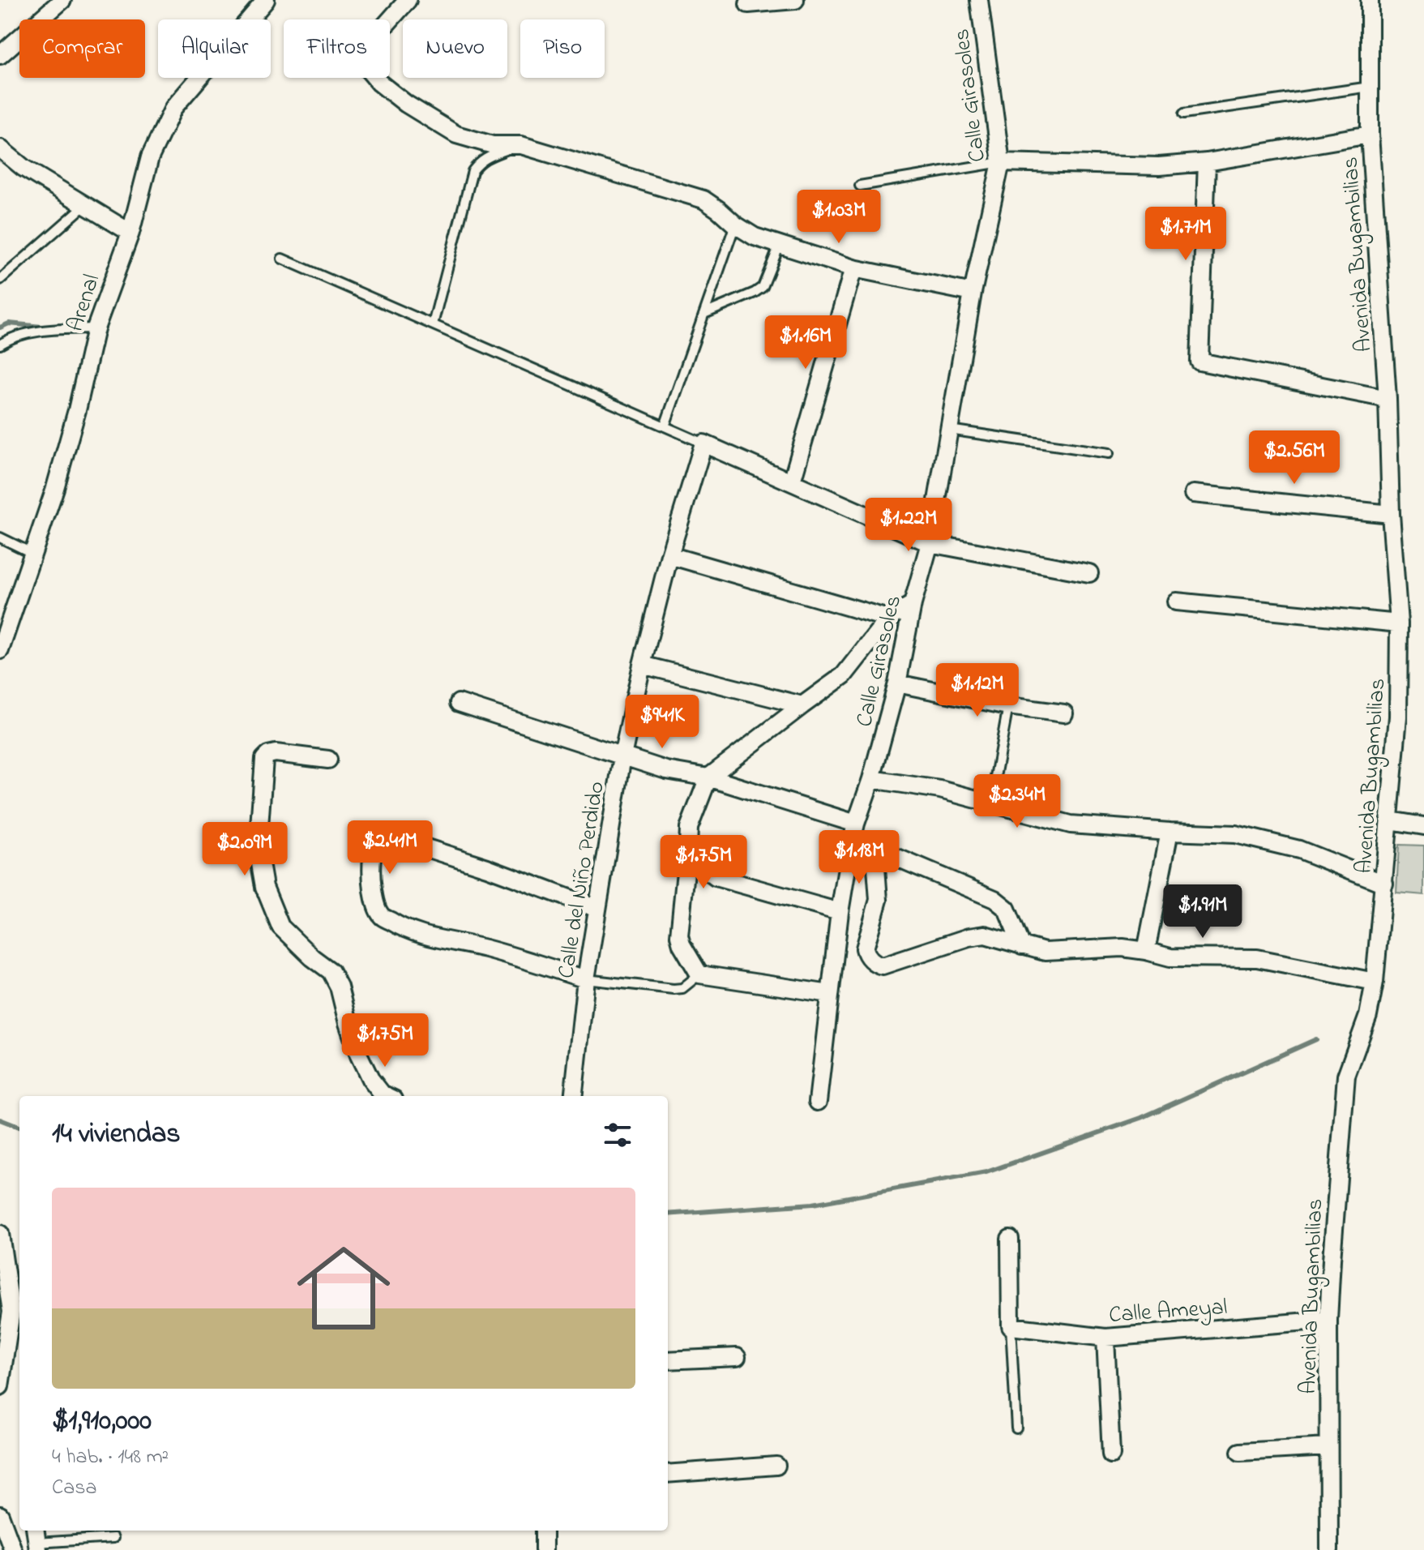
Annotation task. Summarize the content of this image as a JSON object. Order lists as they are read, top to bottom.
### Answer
{
  "streets": {
    "street": [
      "Calle Girasoles",
      "Avenida Bugambilias",
      "Arenal",
      "Calle del Niño Perdido",
      "Calle Ameyal"
    ]
  },
  "crossings": [
    ["Avenida Bugambilias", "Calle Ameyal"]
  ],
  "page": {
    "chip": [
      "Comprar",
      "Alquilar",
      "Filtros",
      "Nuevo",
      "Piso"
    ],
    "price": [
      "$1.03M",
      "$1.71M",
      "$1.16M",
      "$2.56M",
      "$1.22M",
      "$1.12M",
      "$941K",
      "$2.34M",
      "$2.41M",
      "$2.09M",
      "$1.18M",
      "$1.75M",
      "$1.91M",
      "$1.75M"
    ],
    "heading": "14 viviendas",
    "list": [
      {
        "name": "$1,910,000",
        "note": "4 hab. · 148 m² · Casa"
      }
    ]
  }
}
